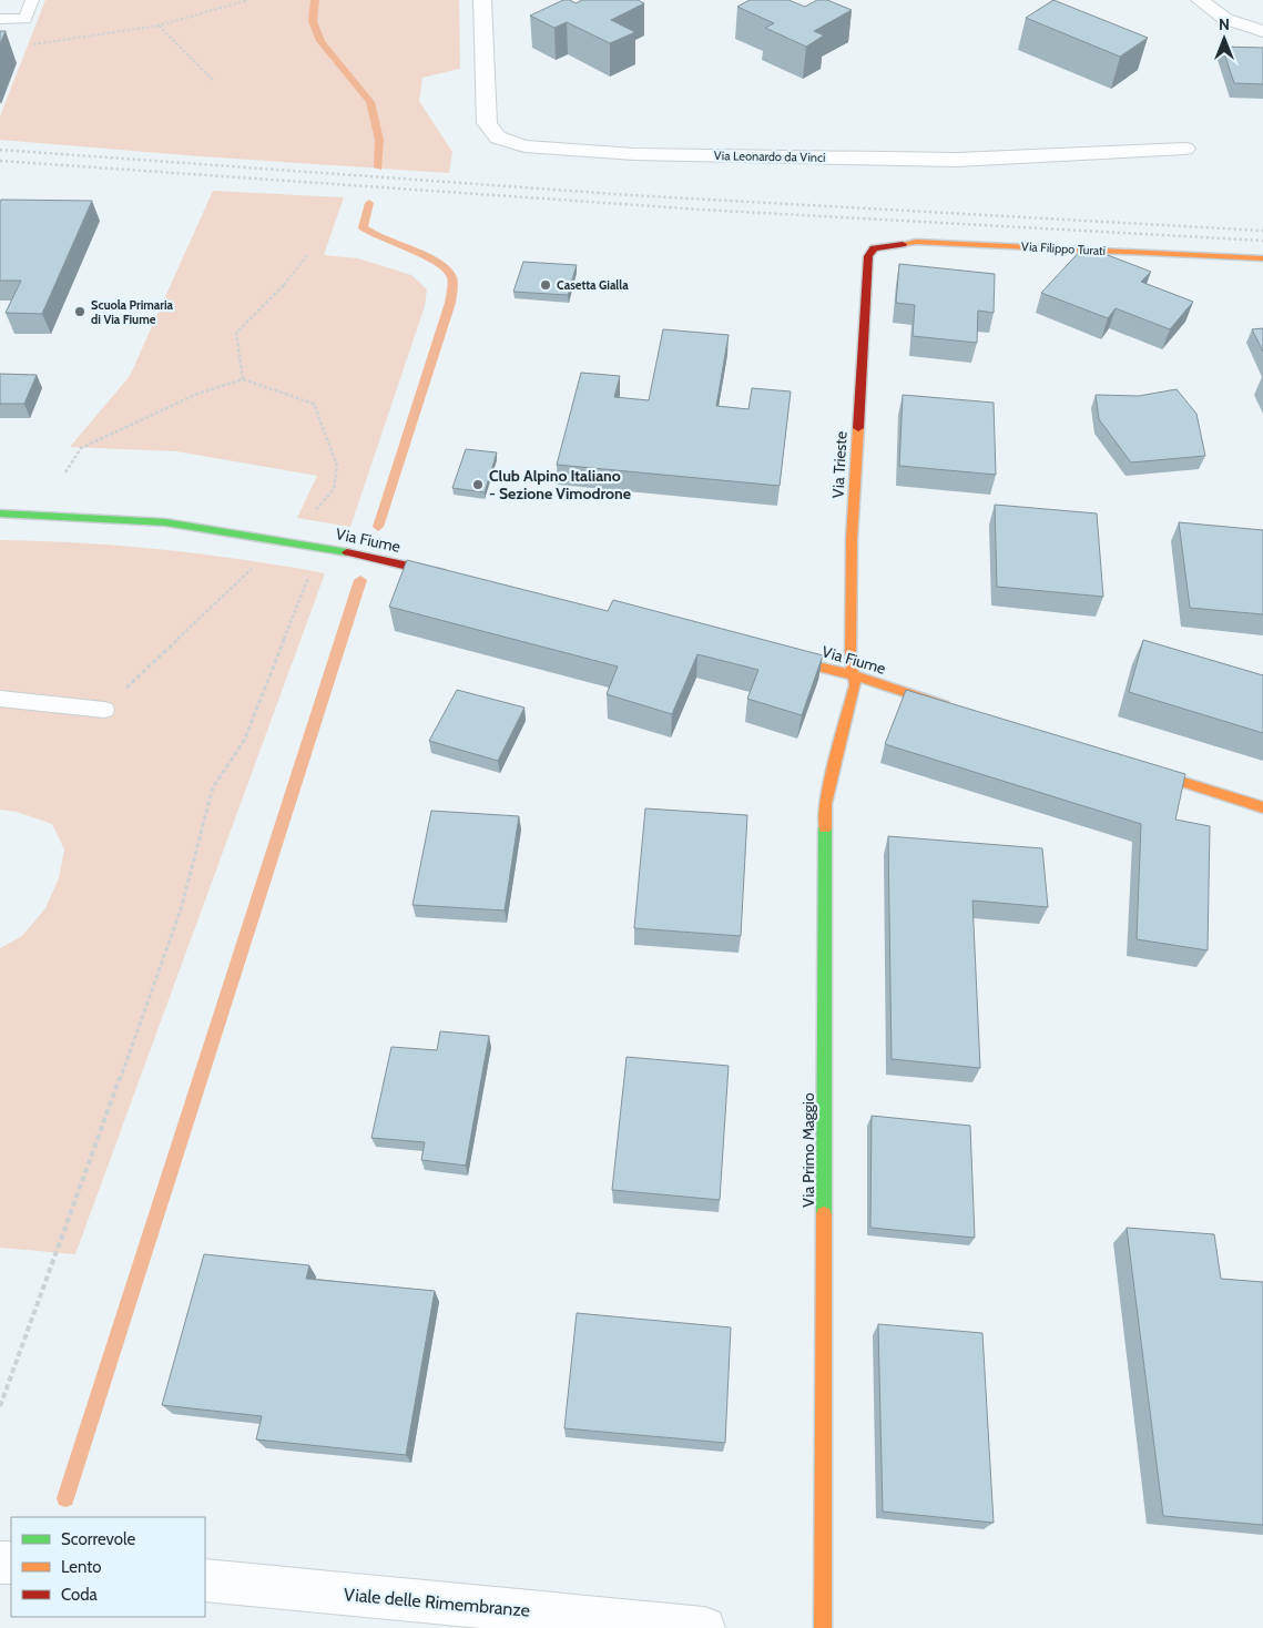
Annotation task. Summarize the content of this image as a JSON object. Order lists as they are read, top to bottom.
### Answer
{
  "streets": {
    "street": [
      "Via Leonardo da Vinci",
      "Via Filippo Turati",
      "Via Trieste",
      "Via Fiume",
      "Via Primo Maggio",
      "Viale delle Rimembranze"
    ]
  },
  "crossings": [
    ["Via Filippo Turati", "Via Trieste"],
    ["Via Trieste", "Via Fiume"],
    ["Via Trieste", "Via Primo Maggio"],
    ["Via Fiume", "Via Primo Maggio"]
  ],
  "places": ["Casetta Gialla", "Scuola Primaria di Via Fiume", "Club Alpino Italiano - Sezione Vimodrone"],
  "legend": ["Scorrevole", "Lento", "Coda"],
  "north": "top"
}
